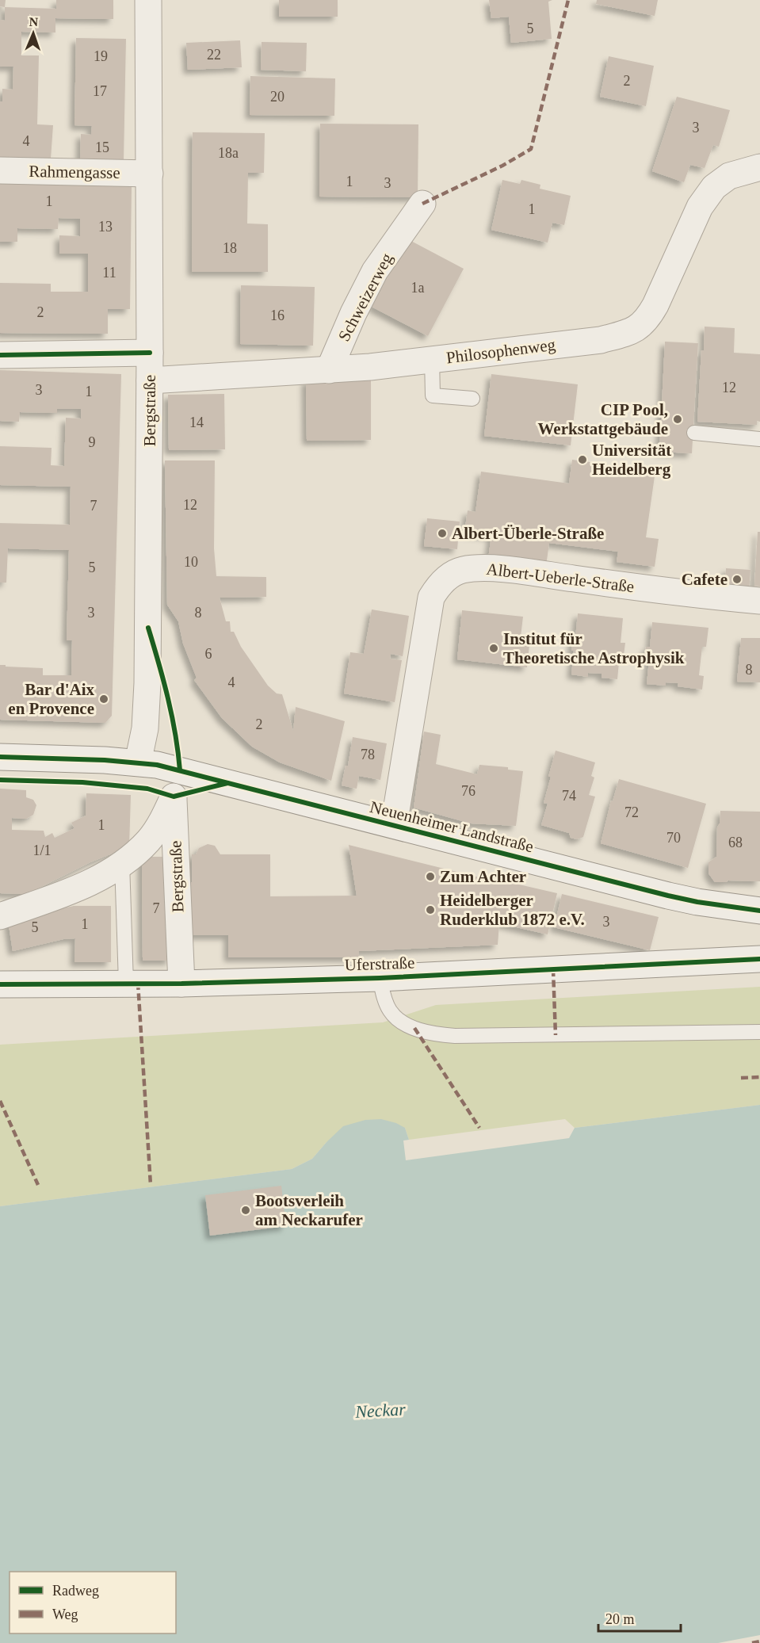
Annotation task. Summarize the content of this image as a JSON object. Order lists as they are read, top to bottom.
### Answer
{
  "streets": {
    "street": [
      "Rahmengasse",
      "Schweizerweg",
      "Philosophenweg",
      "Bergstraße",
      "Albert-Ueberle-Straße",
      "Neuenheimer Landstraße",
      "Uferstraße"
    ]
  },
  "crossings": [
    ["Rahmengasse", "Bergstraße"],
    ["Schweizerweg", "Philosophenweg"],
    ["Philosophenweg", "Bergstraße"],
    ["Bergstraße", "Neuenheimer Landstraße"],
    ["Bergstraße", "Uferstraße"],
    ["Albert-Ueberle-Straße", "Neuenheimer Landstraße"]
  ],
  "water": ["Neckar"],
  "places": [
    "CIP Pool, Werkstattgebäude",
    "Universität Heidelberg",
    "Albert-Überle-Straße",
    "Cafete",
    "Institut für Theoretische Astrophysik",
    "Bar d'Aix en Provence",
    "Zum Achter",
    "Heidelberger Ruderklub 1872 e.V.",
    "Bootsverleih am Neckarufer"
  ],
  "house_numbers": [
    "5",
    "22",
    "19",
    "2",
    "17",
    "20",
    "3",
    "4",
    "15",
    "18a",
    "1",
    "3",
    "1",
    "1",
    "13",
    "18",
    "11",
    "1a",
    "2",
    "16",
    "12",
    "3",
    "1",
    "14",
    "9",
    "12",
    "7",
    "10",
    "5",
    "3",
    "8",
    "6",
    "8",
    "4",
    "2",
    "78",
    "76",
    "74",
    "72",
    "1",
    "70",
    "68",
    "1/1",
    "7",
    "3",
    "1",
    "5"
  ],
  "legend": ["Radweg", "Weg"],
  "scale_bar": "20 m",
  "north": "top"
}
